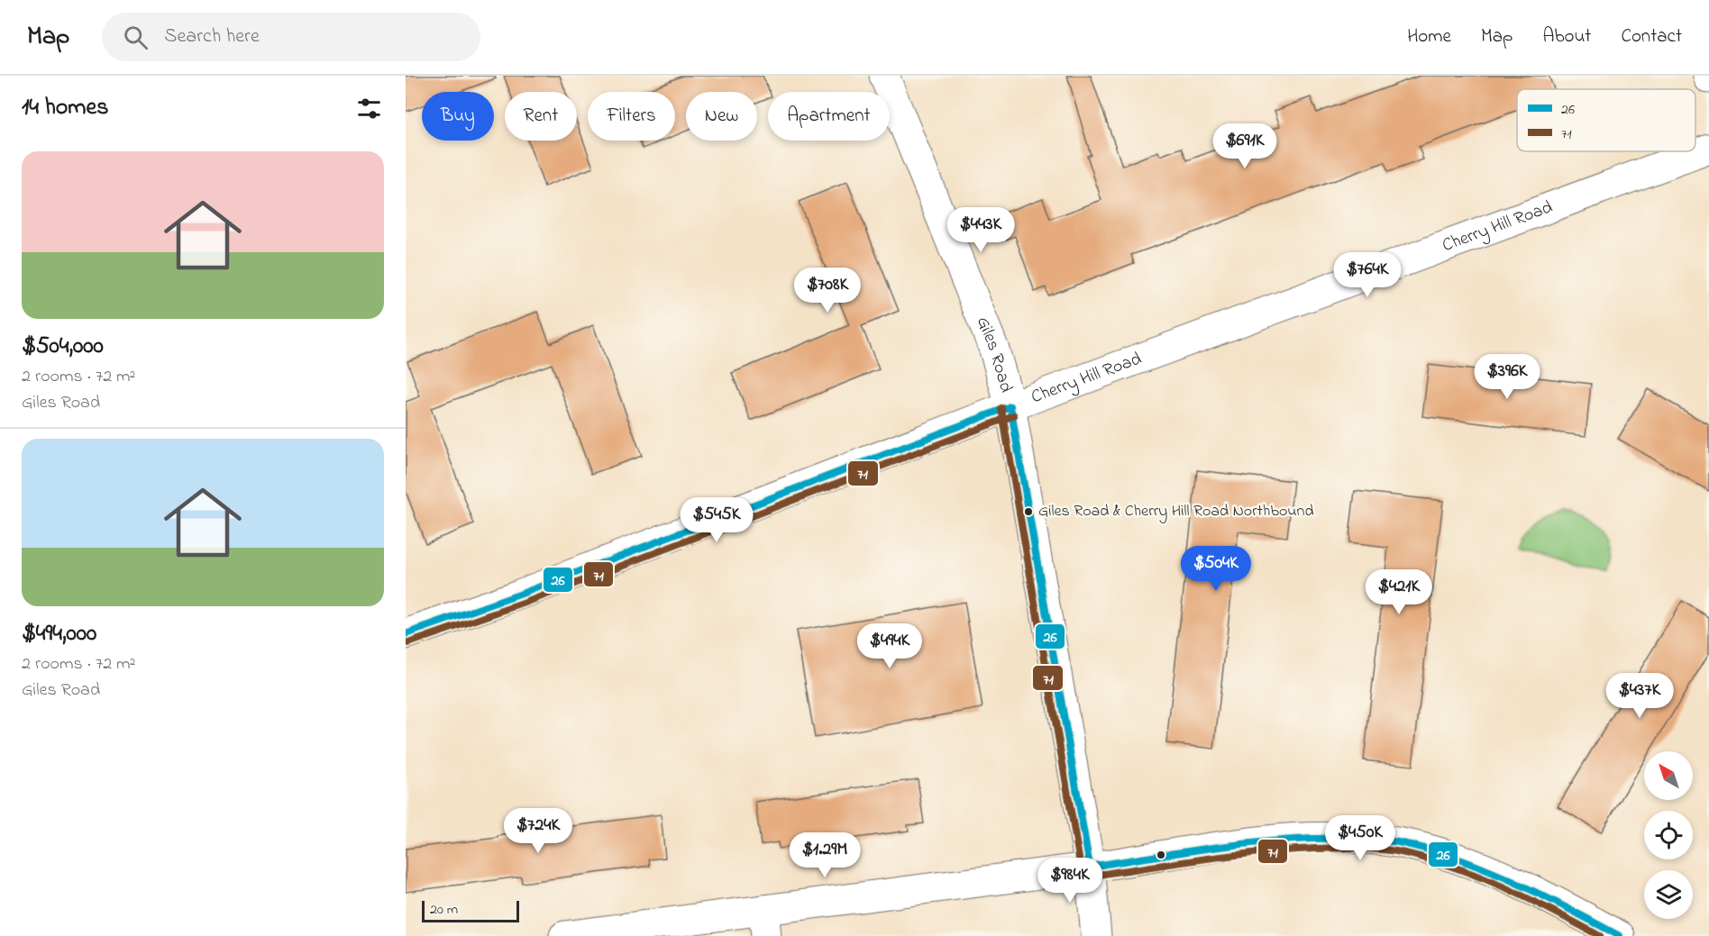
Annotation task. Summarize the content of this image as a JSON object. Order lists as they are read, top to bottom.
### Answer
{
  "streets": {
    "street": ["Cherry Hill Road", "Giles Road"]
  },
  "crossings": [
    ["Cherry Hill Road", "Giles Road"]
  ],
  "places": ["Giles Road & Cherry Hill Road Northbound"],
  "lines": ["transit line 26", "transit line 71"],
  "legend": ["26", "71"],
  "scale_bar": "20 m",
  "north": "top left",
  "page": {
    "header": "Map",
    "search": "Search here",
    "nav": [
      "Home",
      "Map",
      "About",
      "Contact"
    ],
    "heading": "14 homes",
    "chip": [
      "Buy",
      "Rent",
      "Filters",
      "New",
      "Apartment"
    ],
    "price": [
      "$691K",
      "$443K",
      "$764K",
      "$708K",
      "$396K",
      "$545K",
      "$504K",
      "$421K",
      "$494K",
      "$437K",
      "$724K",
      "$450K",
      "$1.29M",
      "$984K"
    ],
    "list": [
      {
        "name": "$504,000",
        "note": "2 rooms · 72 m² · Giles Road"
      },
      {
        "name": "$494,000",
        "note": "2 rooms · 72 m² · Giles Road"
      }
    ],
    "scale": "20 m"
  }
}
